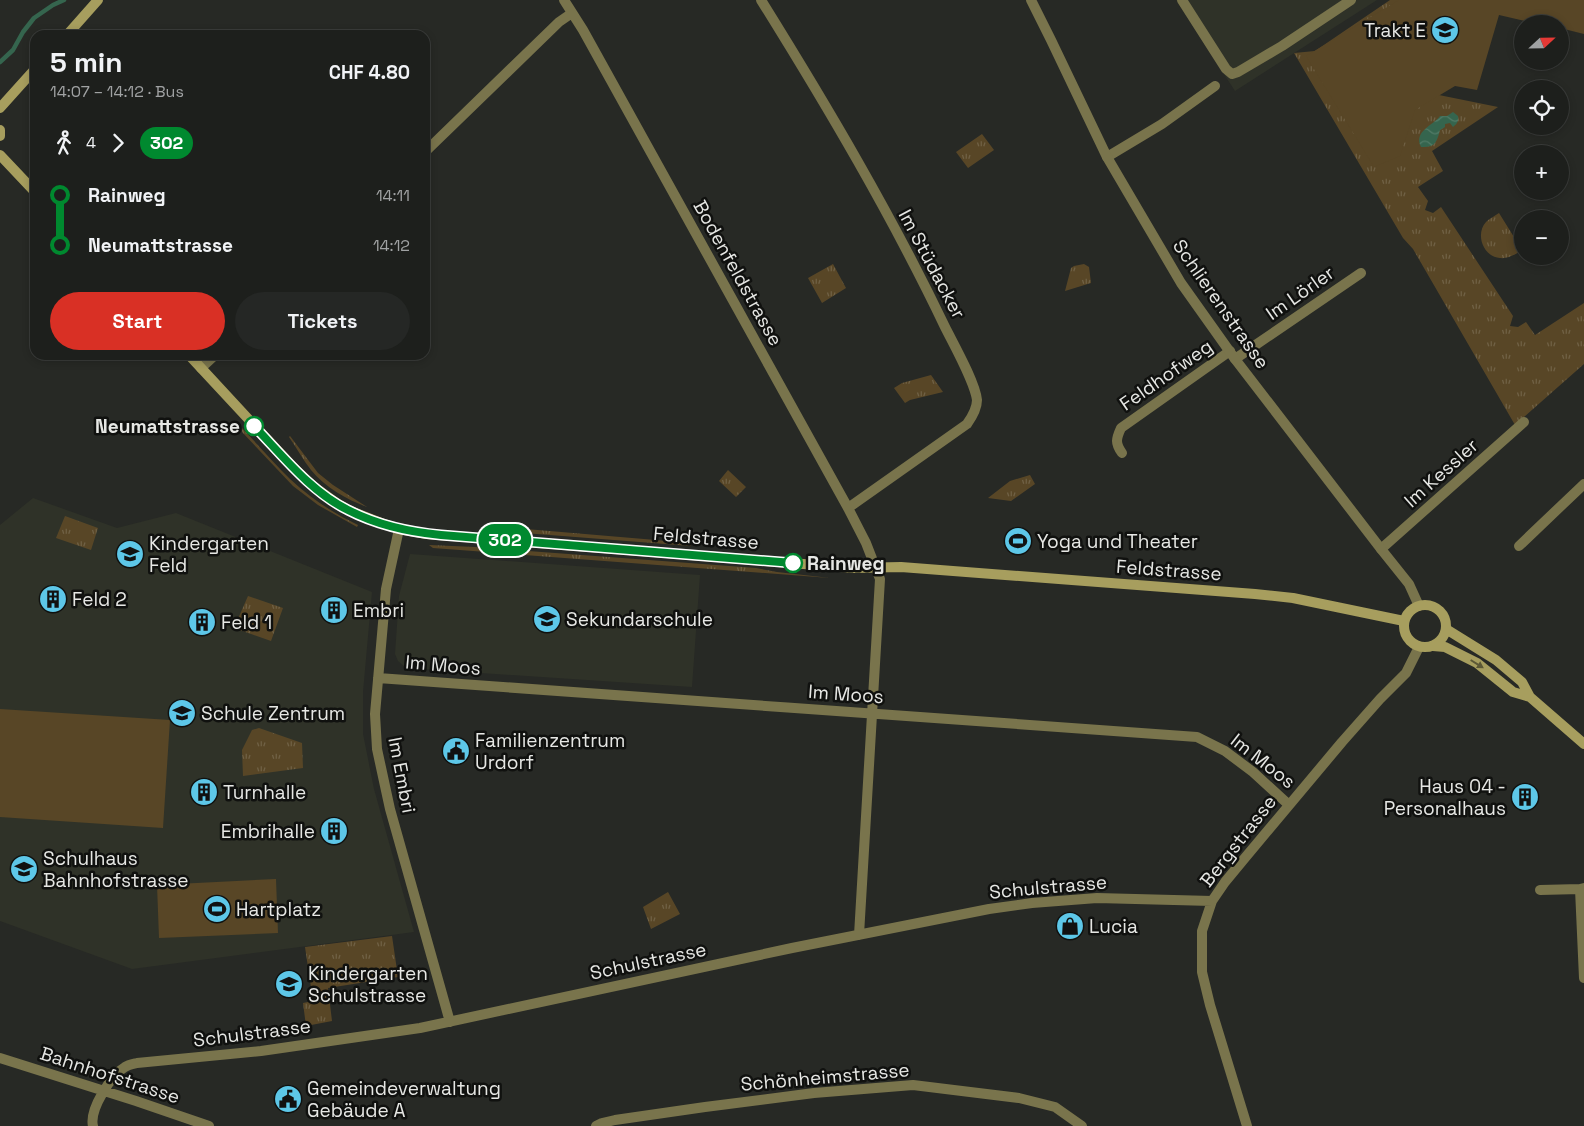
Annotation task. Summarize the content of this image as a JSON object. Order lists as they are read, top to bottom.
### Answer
{
  "streets": {
    "main road": ["Feldstrasse"],
    "street": [
      "Im Stüdacker",
      "Bodenfeldstrasse",
      "Im Lörler",
      "Schlierenstrasse",
      "Feldhofweg",
      "Im Kessler",
      "Im Moos",
      "Im Embri",
      "Bergstrasse",
      "Schulstrasse",
      "Bahnhofstrasse",
      "Schönheimstrasse"
    ]
  },
  "crossings": [
    ["Im Stüdacker", "Bodenfeldstrasse"],
    ["Bodenfeldstrasse", "Feldstrasse"],
    ["Im Lörler", "Schlierenstrasse"],
    ["Im Lörler", "Feldhofweg"],
    ["Schlierenstrasse", "Feldhofweg"],
    ["Schlierenstrasse", "Im Kessler"],
    ["Schlierenstrasse", "Feldstrasse"],
    ["Schlierenstrasse", "Bergstrasse"],
    ["Feldstrasse", "Im Embri"],
    ["Feldstrasse", "Bergstrasse"],
    ["Im Moos", "Im Embri"],
    ["Im Moos", "Bergstrasse"],
    ["Im Embri", "Schulstrasse"],
    ["Bergstrasse", "Schulstrasse"],
    ["Schulstrasse", "Bahnhofstrasse"]
  ],
  "places": {
    "school or university": [
      "Trakt E",
      "Kindergarten Feld",
      "Sekundarschule",
      "Schule Zentrum",
      "Schulhaus Bahnhofstrasse",
      "Kindergarten Schulstrasse"
    ],
    "other": ["Neumattstrasse", "Rainweg"],
    "sports": ["Yoga und Theater", "Hartplatz"],
    "building": [
      "Feld 2",
      "Embri",
      "Feld 1",
      "Turnhalle",
      "Haus 04 - Personalhaus",
      "Embrihalle"
    ],
    "public building": ["Familienzentrum Urdorf", "Gemeindeverwaltung Gebäude A"],
    "shop": ["Lucia"]
  },
  "lines": ["bus line 302"],
  "north": "right",
  "page": {
    "on_map": "302",
    "map_buttons": ["+", "−"],
    "heading": ["5 min", "14:07 – 14:12 · Bus", "CHF 4.80"],
    "legs": ["4", "302"],
    "list": [
      {
        "name": "Rainweg",
        "value": "14:11"
      },
      {
        "name": "Neumattstrasse",
        "value": "14:12"
      }
    ],
    "buttons": ["Start", "Tickets"]
  }
}
